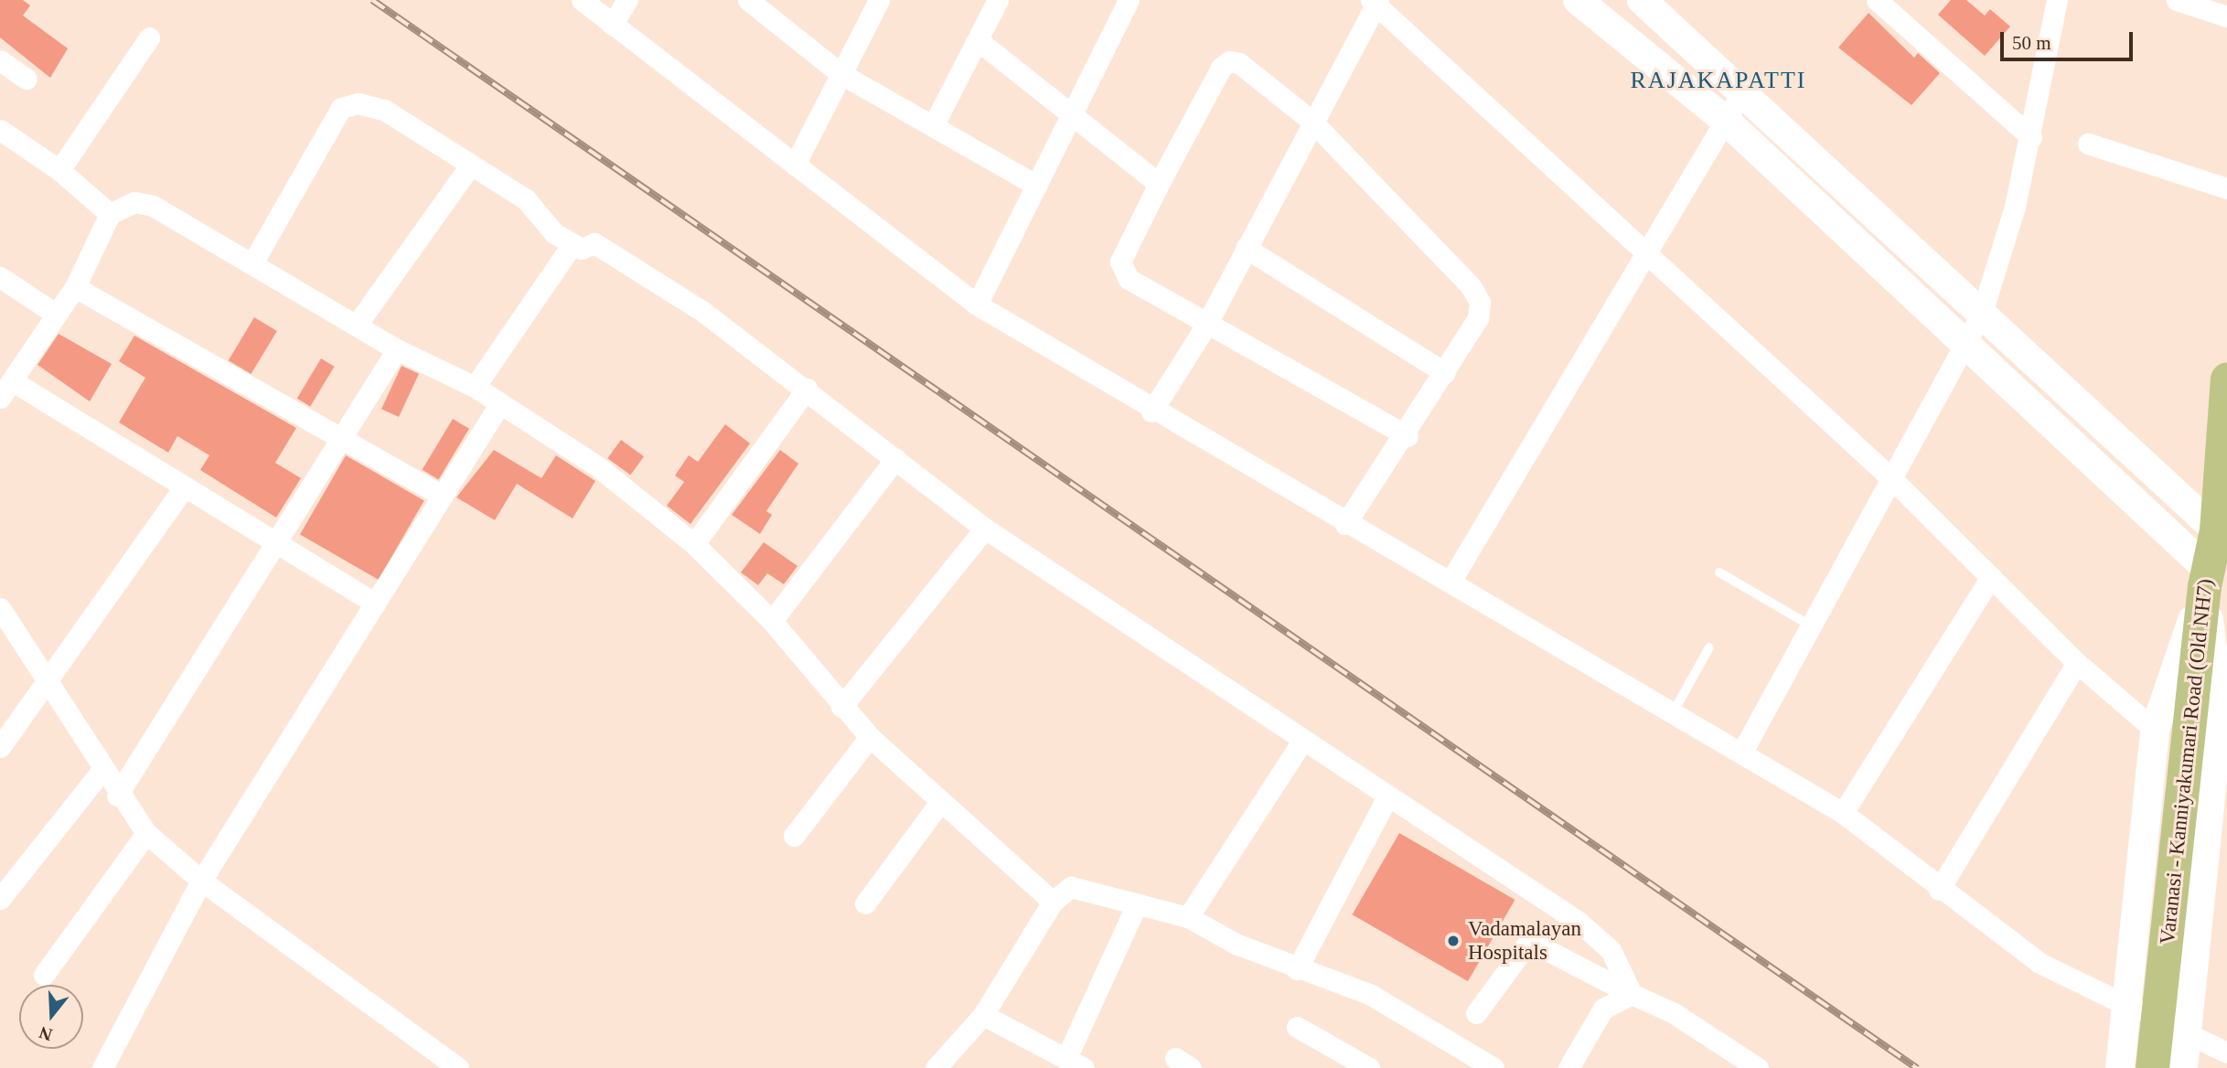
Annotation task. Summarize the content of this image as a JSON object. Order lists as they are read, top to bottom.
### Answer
{
  "streets": {
    "main road": ["Varanasi - Kanniyakumari Road (Old NH7)"]
  },
  "districts": ["RAJAKAPATTI"],
  "places": ["Vadamalayan Hospitals"],
  "scale_bar": "50 m",
  "north": "bottom"
}
